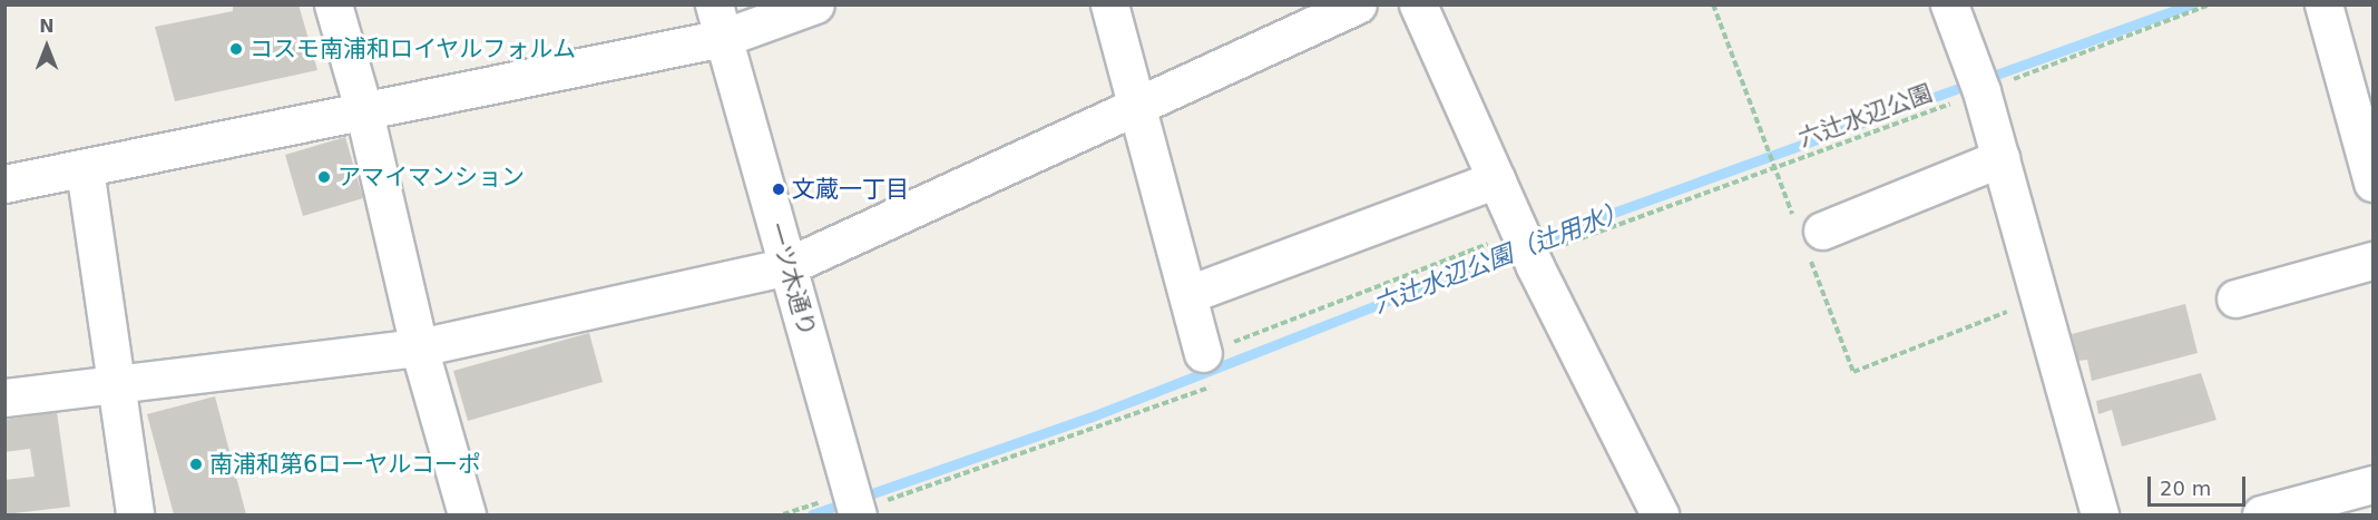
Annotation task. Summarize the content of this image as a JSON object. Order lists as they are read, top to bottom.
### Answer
{
  "streets": {
    "street": ["一ツ木通り"],
    "path": ["六辻水辺公園"]
  },
  "water": ["六辻水辺公園（辻用水）"],
  "places": [
    "コスモ南浦和ロイヤルフォルム",
    "アマイマンション",
    "文蔵一丁目",
    "南浦和第6ローヤルコーポ"
  ],
  "scale_bar": "20 m",
  "north": "top"
}
